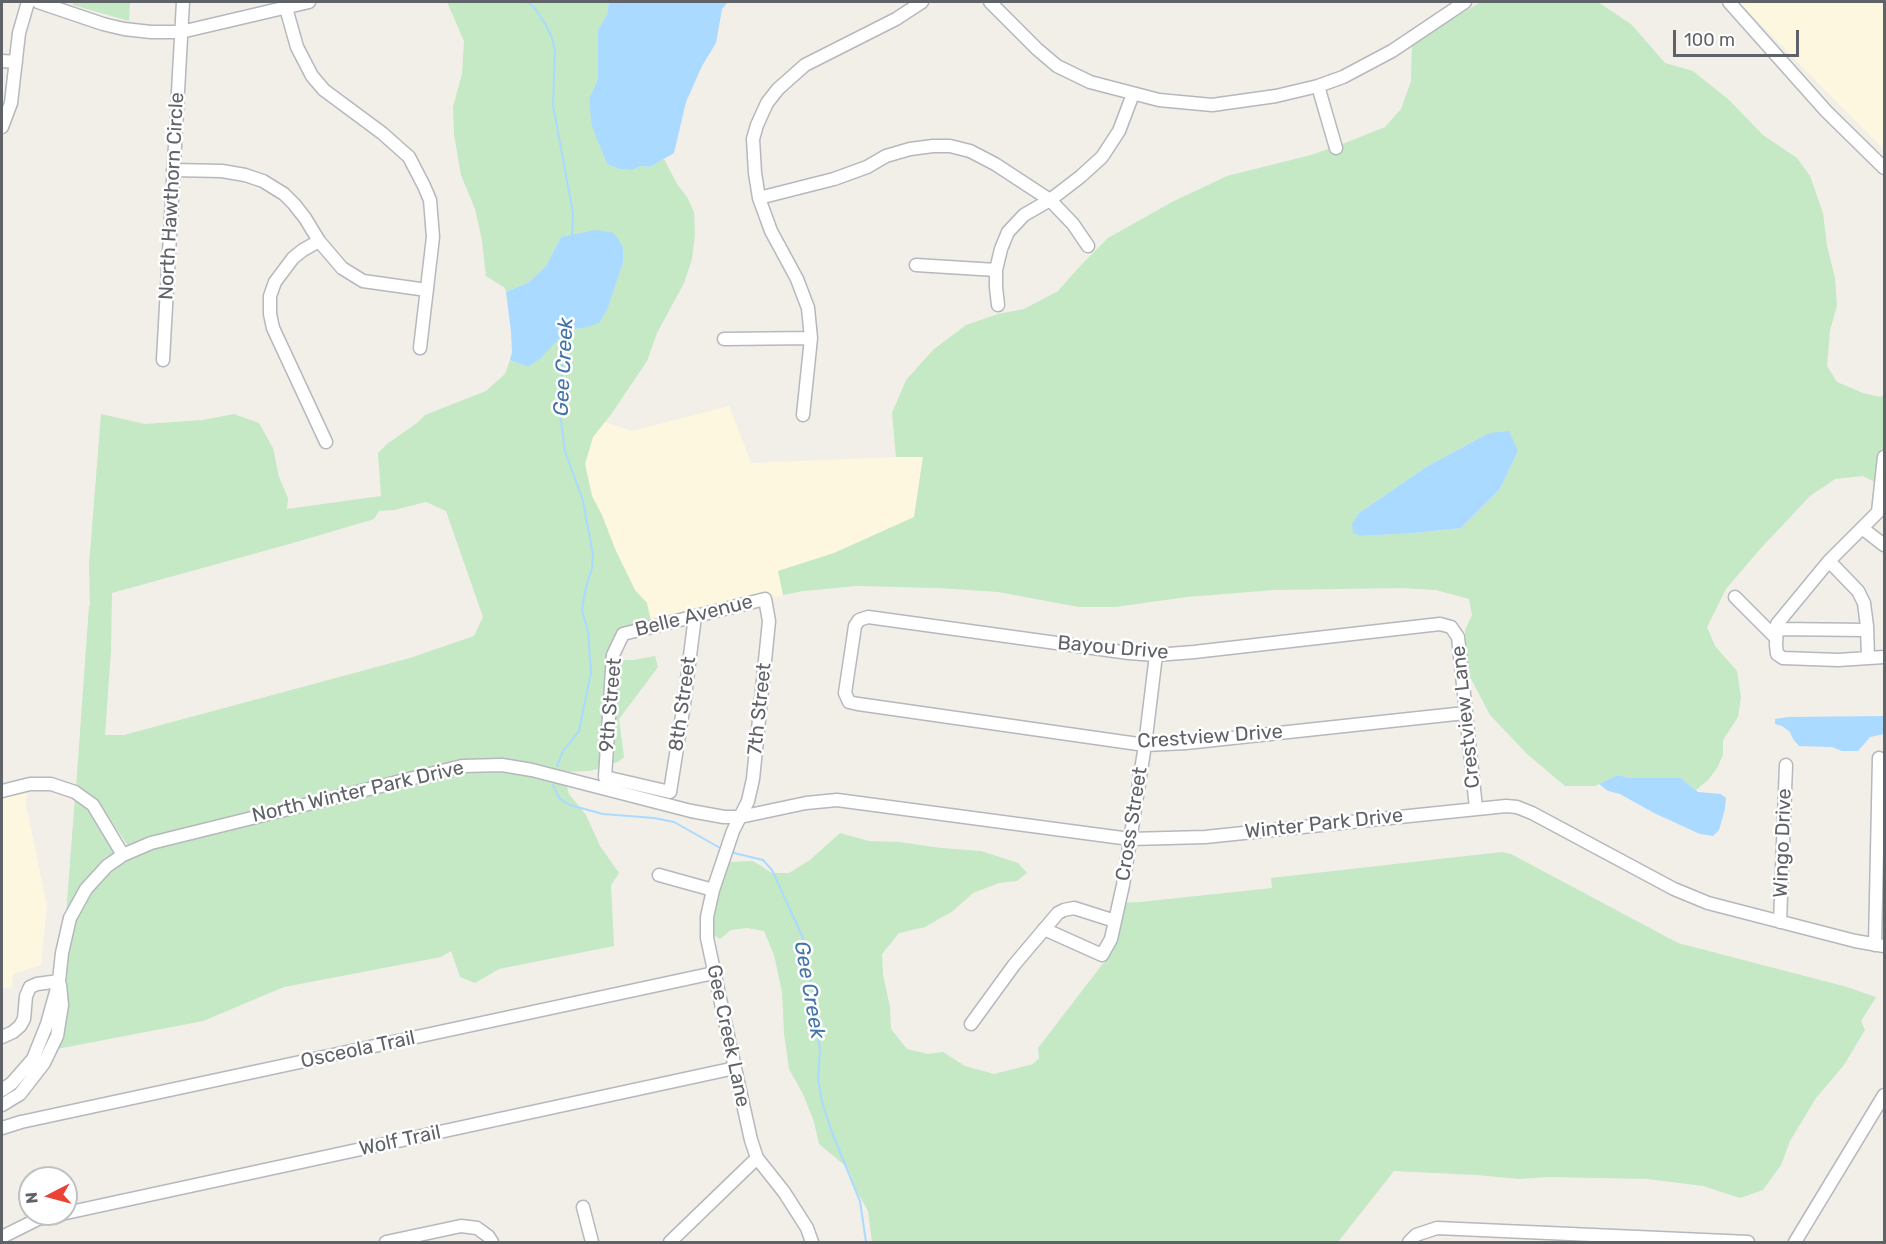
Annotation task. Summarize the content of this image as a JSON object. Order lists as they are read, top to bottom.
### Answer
{
  "streets": {
    "street": [
      "North Hawthorn Circle",
      "Belle Avenue",
      "Bayou Drive",
      "8th Street",
      "9th Street",
      "7th Street",
      "Crestview Lane",
      "Crestview Drive",
      "North Winter Park Drive",
      "Cross Street",
      "Winter Park Drive",
      "Wingo Drive",
      "Gee Creek Lane",
      "Osceola Trail",
      "Wolf Trail"
    ]
  },
  "crossings": [
    ["Belle Avenue", "8th Street"],
    ["Belle Avenue", "9th Street"],
    ["Belle Avenue", "7th Street"],
    ["Bayou Drive", "Crestview Lane"],
    ["Bayou Drive", "Crestview Drive"],
    ["Bayou Drive", "Cross Street"],
    ["8th Street", "9th Street"],
    ["7th Street", "North Winter Park Drive"],
    ["7th Street", "Winter Park Drive"],
    ["7th Street", "Gee Creek Lane"],
    ["Crestview Lane", "Crestview Drive"],
    ["Crestview Lane", "Winter Park Drive"],
    ["Crestview Drive", "Cross Street"],
    ["North Winter Park Drive", "Winter Park Drive"],
    ["North Winter Park Drive", "Gee Creek Lane"],
    ["Cross Street", "Winter Park Drive"],
    ["Winter Park Drive", "Wingo Drive"],
    ["Winter Park Drive", "Gee Creek Lane"],
    ["Gee Creek Lane", "Osceola Trail"],
    ["Gee Creek Lane", "Wolf Trail"]
  ],
  "water": ["Gee Creek"],
  "scale_bar": "100 m",
  "north": "left"
}
